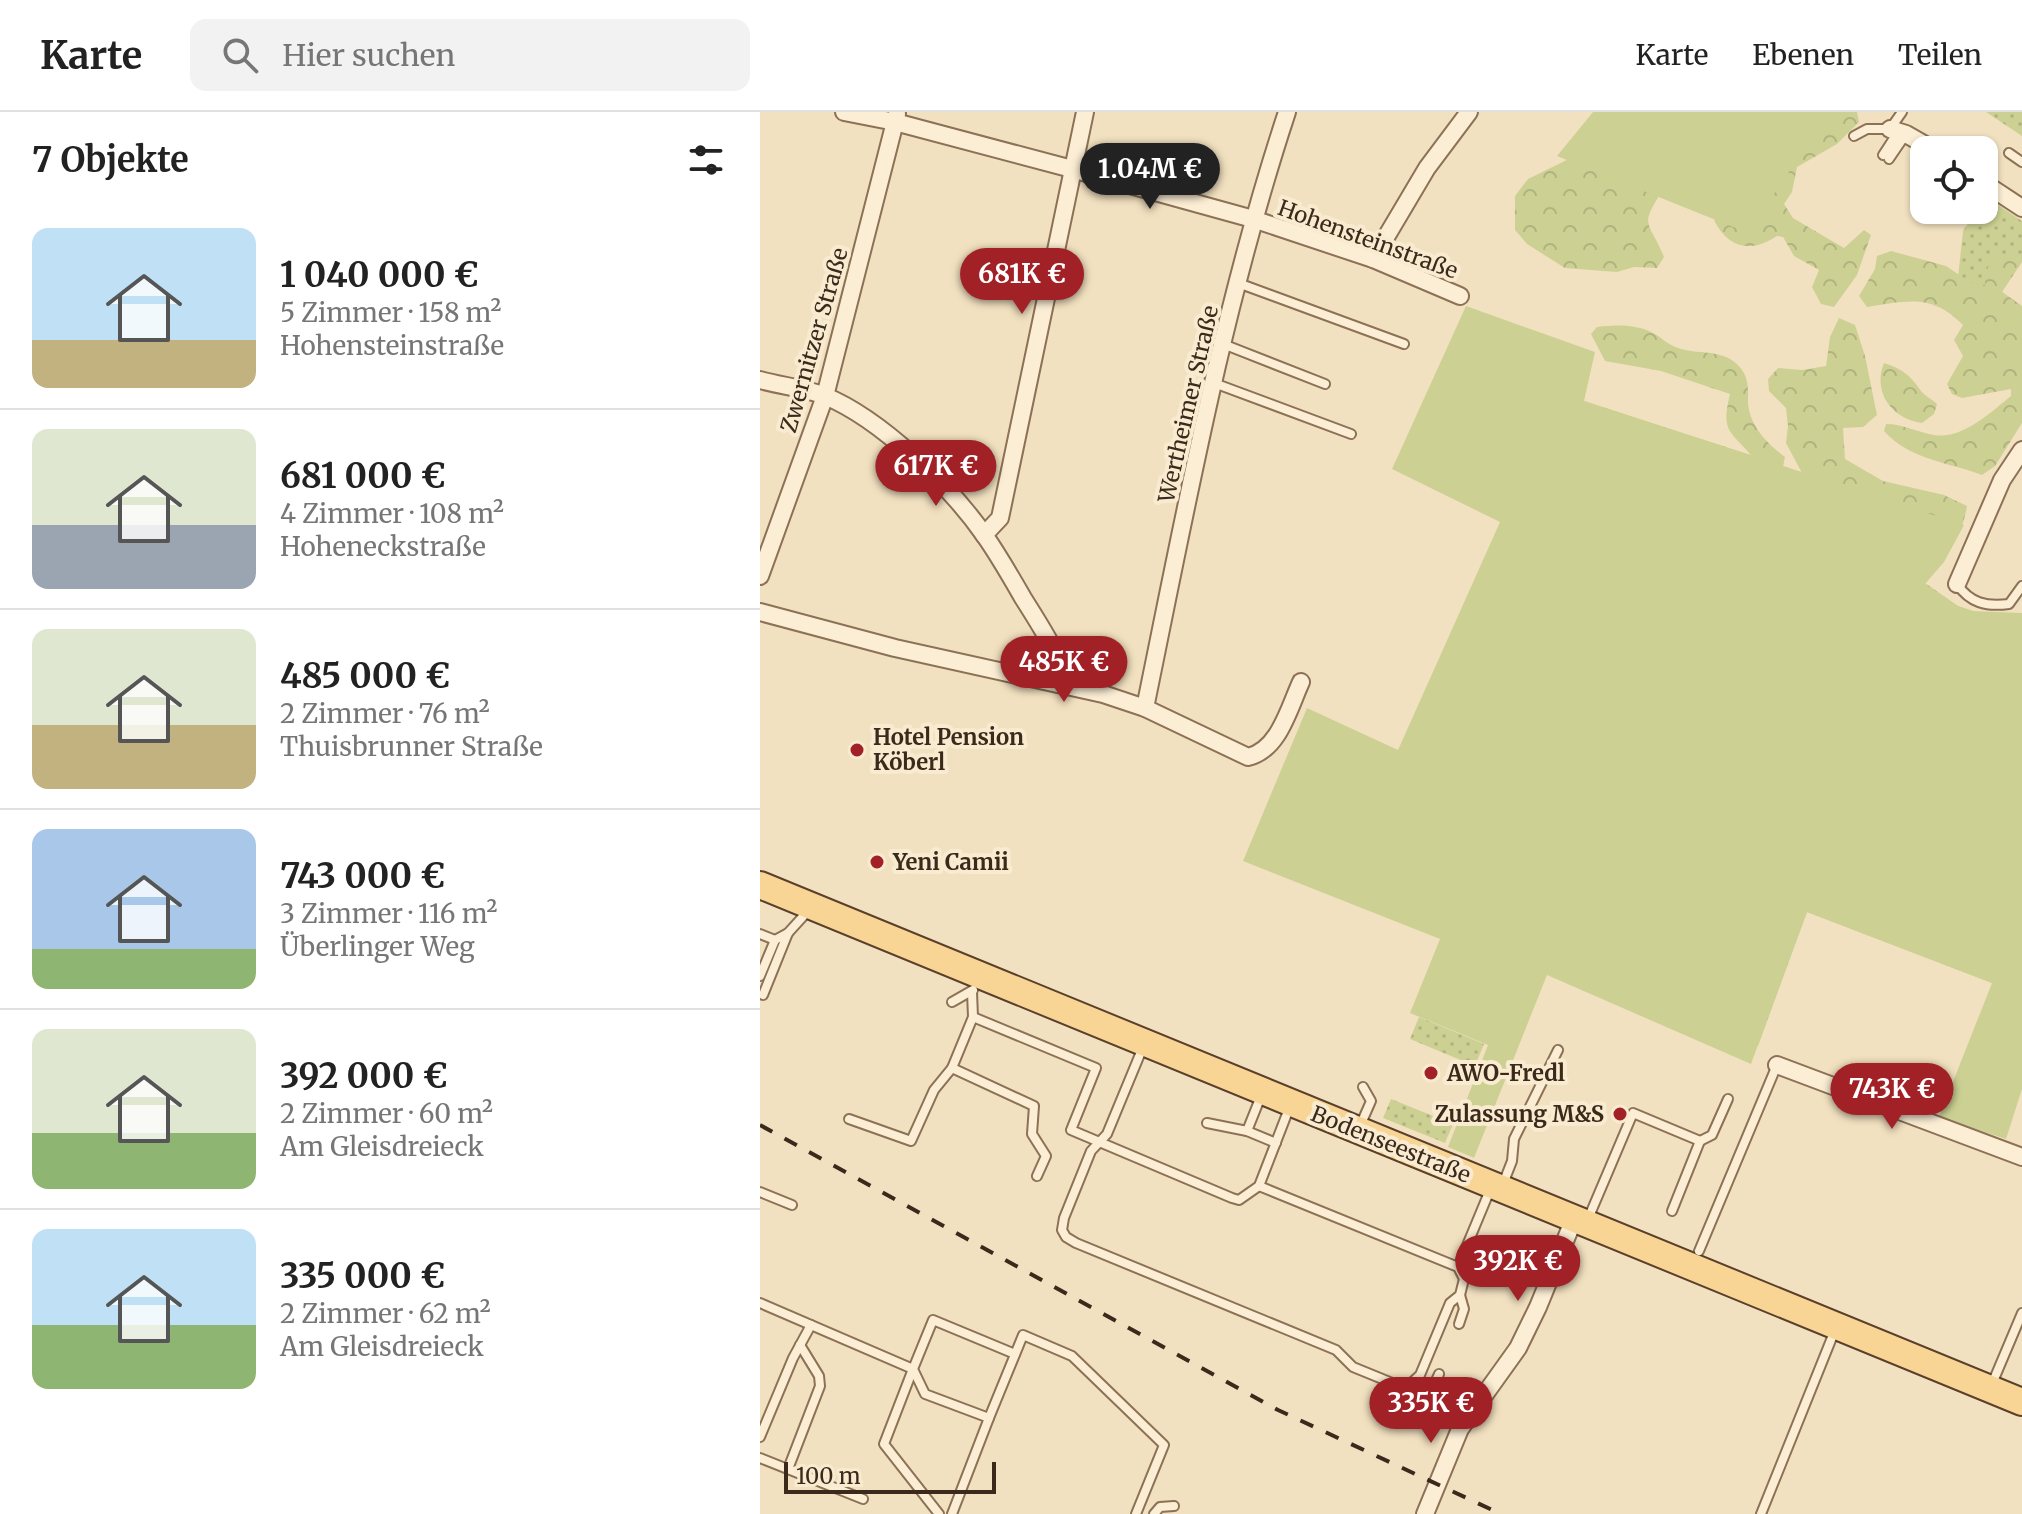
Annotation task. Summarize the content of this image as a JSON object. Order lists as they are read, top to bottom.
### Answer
{
  "streets": {
    "main road": ["Bodenseestraße"],
    "street": ["Hohensteinstraße", "Zwernitzer Straße", "Wertheimer Straße"]
  },
  "crossings": [
    ["Hohensteinstraße", "Zwernitzer Straße"],
    ["Hohensteinstraße", "Wertheimer Straße"]
  ],
  "places": [
    "Hotel Pension Köberl",
    "Yeni Camii",
    "AWO-Fredl",
    "Zulassung M&S"
  ],
  "scale_bar": "100 m",
  "page": {
    "header": "Karte",
    "search": "Hier suchen",
    "nav": ["Karte", "Ebenen", "Teilen"],
    "heading": "7 Objekte",
    "price": [
      "1.04M €",
      "681K €",
      "617K €",
      "485K €",
      "743K €",
      "392K €",
      "335K €"
    ],
    "list": [
      {
        "name": "1 040 000 €",
        "note": "5 Zimmer · 158 m² · Hohensteinstraße"
      },
      {
        "name": "681 000 €",
        "note": "4 Zimmer · 108 m² · Hoheneckstraße"
      },
      {
        "name": "485 000 €",
        "note": "2 Zimmer · 76 m² · Thuisbrunner Straße"
      },
      {
        "name": "743 000 €",
        "note": "3 Zimmer · 116 m² · Überlinger Weg"
      },
      {
        "name": "392 000 €",
        "note": "2 Zimmer · 60 m² · Am Gleisdreieck"
      },
      {
        "name": "335 000 €",
        "note": "2 Zimmer · 62 m² · Am Gleisdreieck"
      }
    ],
    "scale": "100 m"
  }
}
